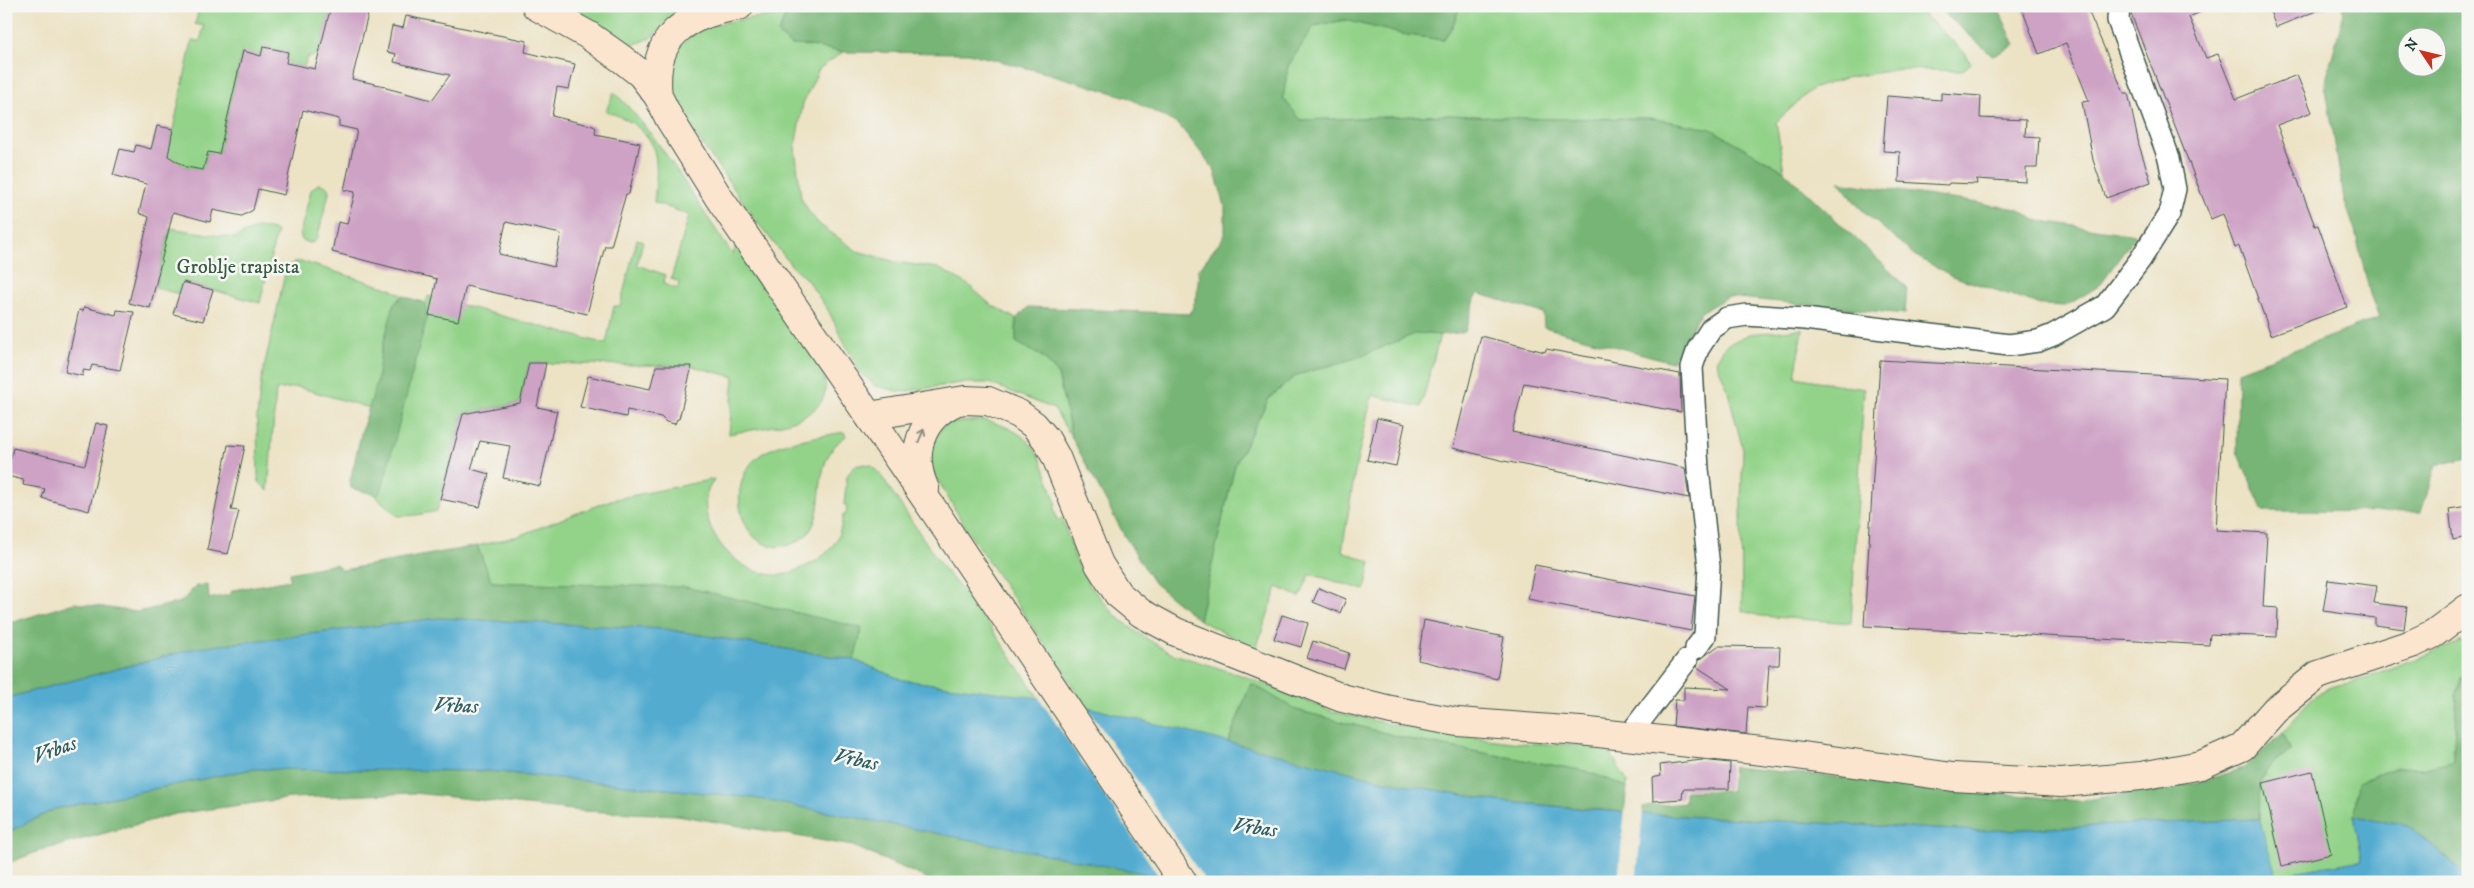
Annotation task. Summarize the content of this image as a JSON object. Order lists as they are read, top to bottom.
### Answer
{
  "water": ["Vrbas"],
  "parks": ["Groblje trapista"],
  "north": "top left"
}
